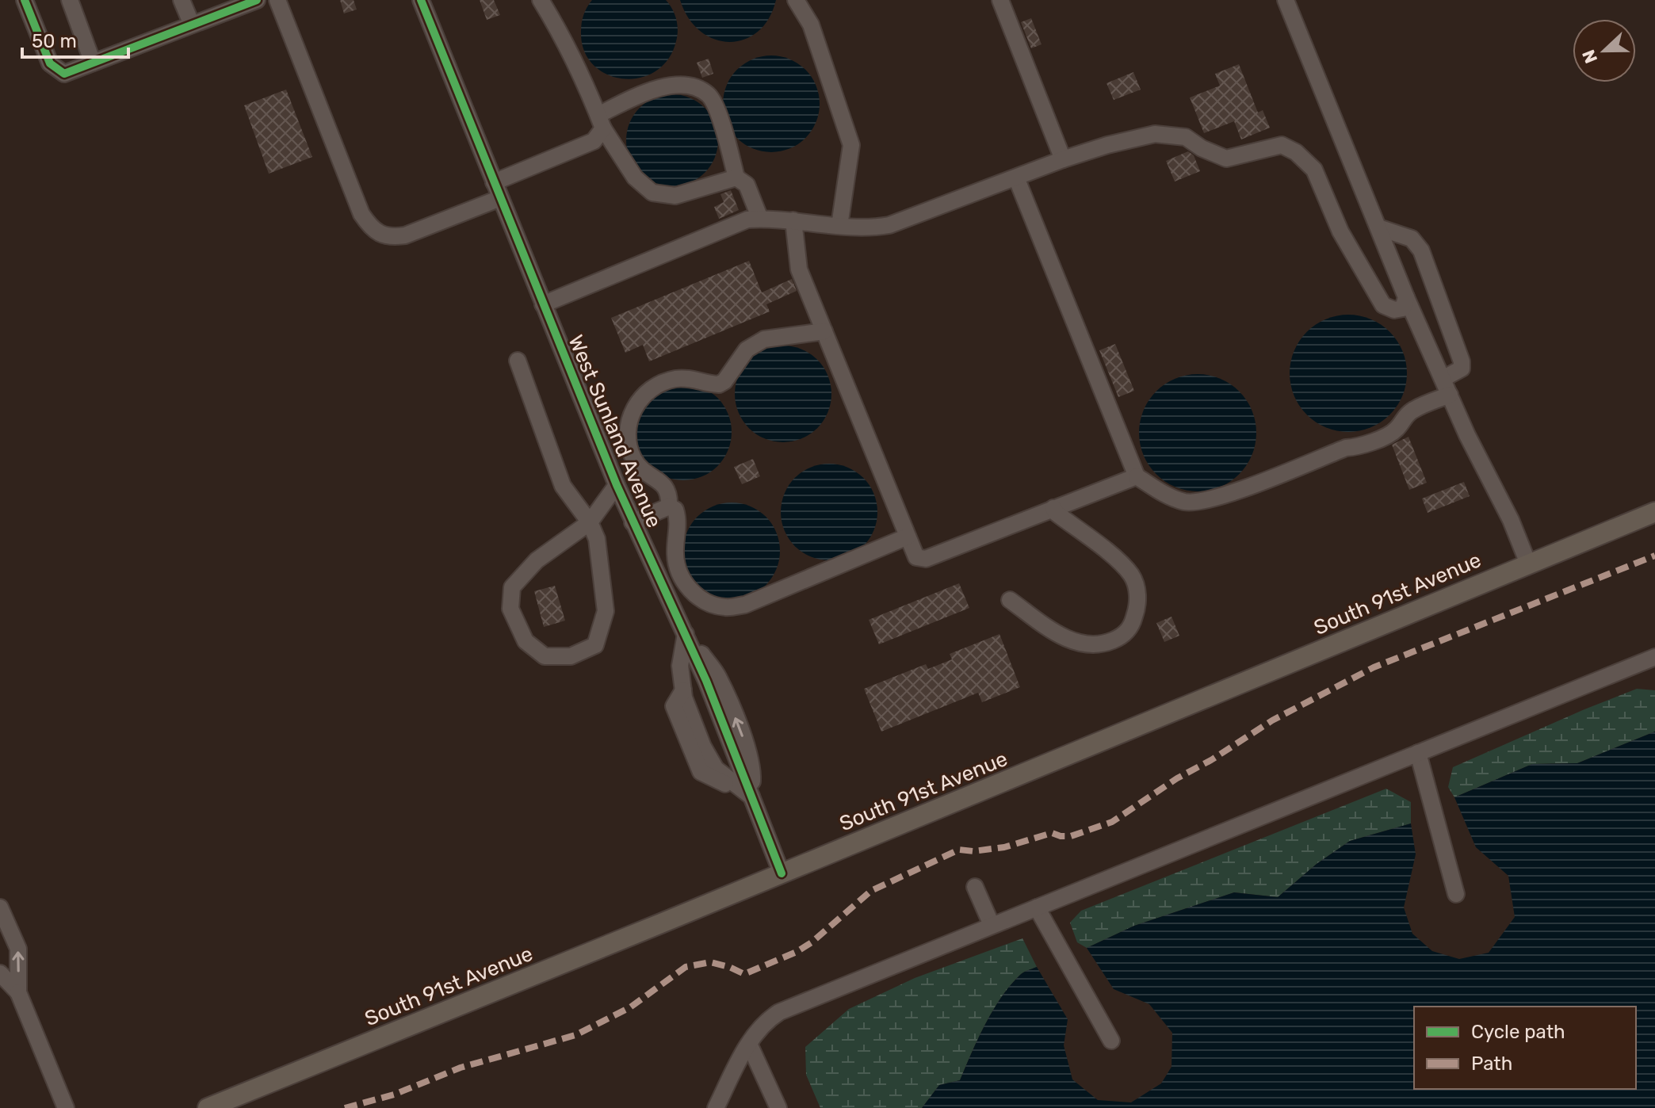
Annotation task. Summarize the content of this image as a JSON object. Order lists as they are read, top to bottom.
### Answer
{
  "streets": {
    "main road": ["South 91st Avenue"],
    "street": ["West Sunland Avenue"]
  },
  "crossings": [
    ["West Sunland Avenue", "South 91st Avenue"]
  ],
  "legend": ["Cycle path", "Path"],
  "scale_bar": "50 m",
  "north": "left"
}
